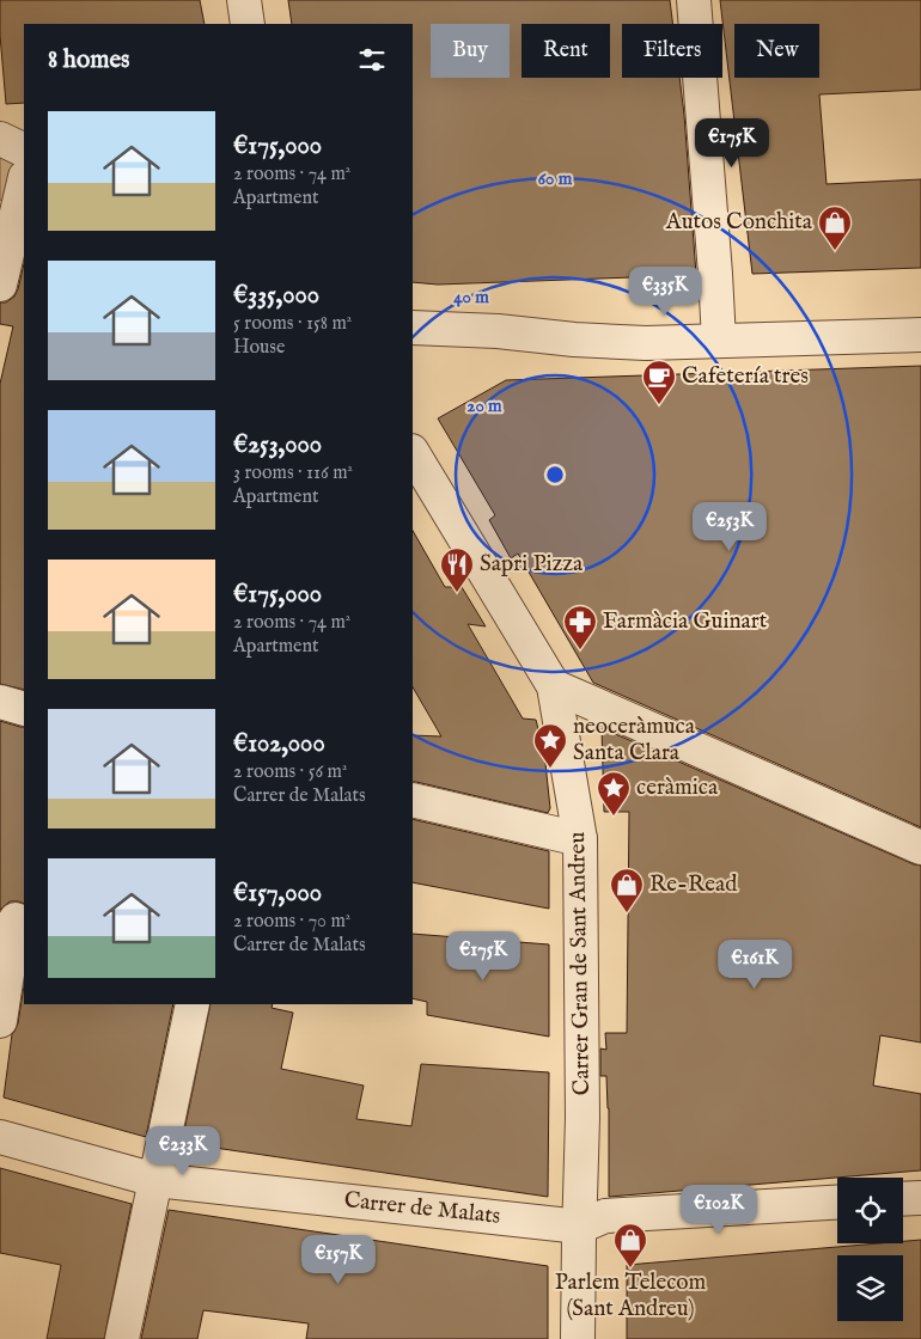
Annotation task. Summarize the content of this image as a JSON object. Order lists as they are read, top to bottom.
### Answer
{
  "streets": {
    "street": ["Carrer Gran de Sant Andreu", "Carrer de Malats"]
  },
  "crossings": [
    ["Carrer Gran de Sant Andreu", "Carrer de Malats"]
  ],
  "places": {
    "shop": ["Autos Conchita", "Re-Read", "Parlem Telecom (Sant Andreu)"],
    "cafe": ["Cafetería tres"],
    "restaurant": ["Sapri Pizza"],
    "pharmacy": ["Farmàcia Guinart"],
    "place": ["neoceràmuca Santa Clara", "ceràmica"]
  },
  "page": {
    "chip": [
      "Buy",
      "Rent",
      "Filters",
      "New"
    ],
    "heading": "8 homes",
    "list": [
      {
        "name": "€175,000",
        "note": "2 rooms · 74 m² · Apartment"
      },
      {
        "name": "€335,000",
        "note": "5 rooms · 158 m² · House"
      },
      {
        "name": "€253,000",
        "note": "3 rooms · 116 m² · Apartment"
      },
      {
        "name": "€175,000",
        "note": "2 rooms · 74 m² · Apartment"
      },
      {
        "name": "€102,000",
        "note": "2 rooms · 56 m² · Carrer de Malats"
      },
      {
        "name": "€157,000",
        "note": "2 rooms · 70 m² · Carrer de Malats"
      }
    ],
    "price": [
      "€175K",
      "€335K",
      "€253K",
      "€175K",
      "€161K",
      "€233K",
      "€102K",
      "€157K"
    ]
  },
  "rings": ["60 m", "40 m", "20 m"]
}
